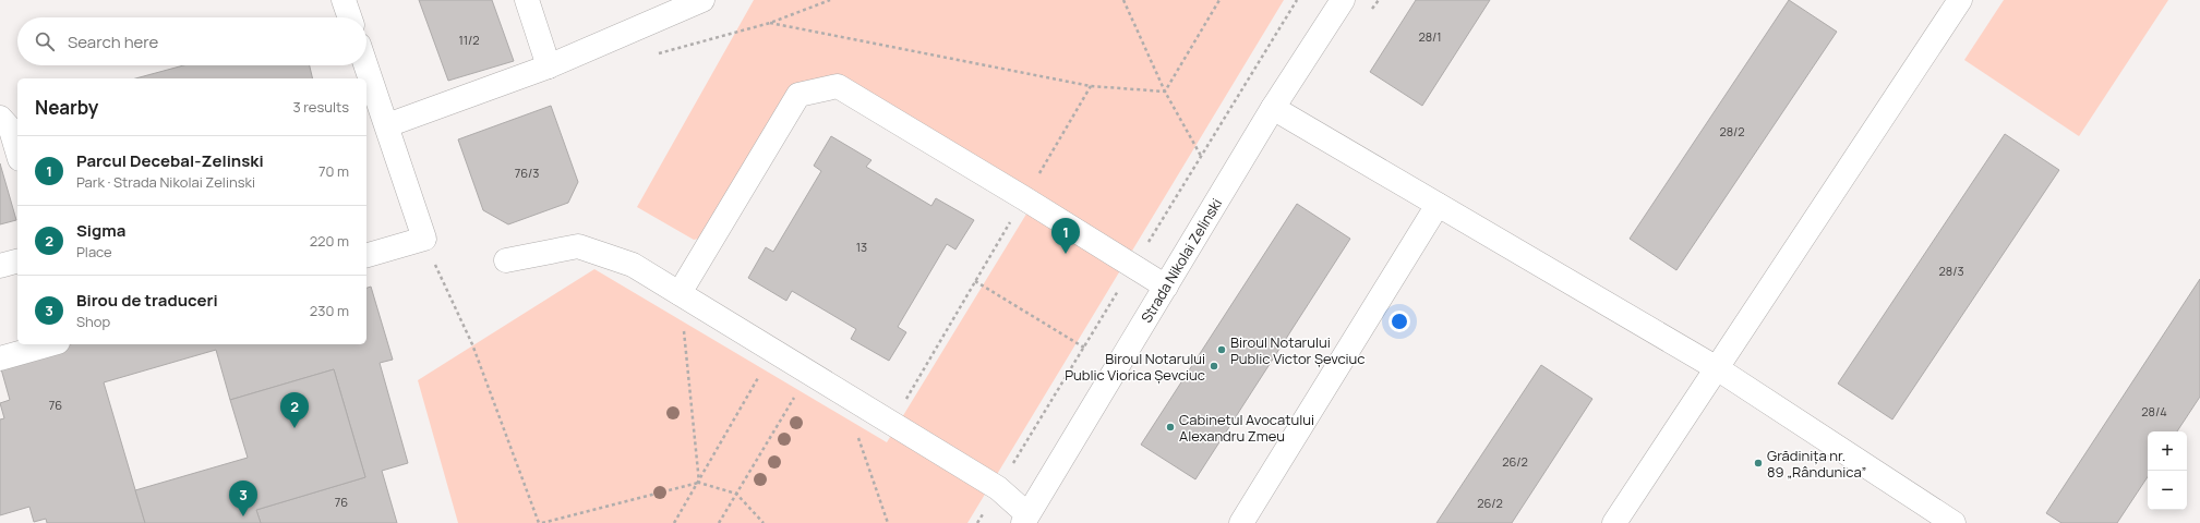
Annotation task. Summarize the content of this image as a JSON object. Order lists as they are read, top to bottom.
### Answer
{
  "streets": {
    "street": ["Strada Nikolai Zelinski"]
  },
  "places": [
    "Biroul Notarului Public Victor Șevciuc",
    "Biroul Notarului Public Viorica Șevciuc",
    "Cabinetul Avocatului Alexandru Zmeu",
    "Grădinița nr. 89 „Rândunica”"
  ],
  "house_numbers": [
    "28/1",
    "11/2",
    "28/2",
    "76/3",
    "13",
    "28/3",
    "76",
    "28/4",
    "26/2",
    "76",
    "26/2"
  ],
  "page": {
    "search": "Search here",
    "heading": ["Nearby", "3 results"],
    "list": [
      {
        "mark": "1",
        "name": "Parcul Decebal-Zelinski",
        "note": "Park · Strada Nikolai Zelinski",
        "value": "70 m"
      },
      {
        "mark": "2",
        "name": "Sigma",
        "note": "Place",
        "value": "220 m"
      },
      {
        "mark": "3",
        "name": "Birou de traduceri",
        "note": "Shop",
        "value": "230 m"
      }
    ],
    "pins": ["1", "2", "3"],
    "map_buttons": ["+", "−"]
  }
}
